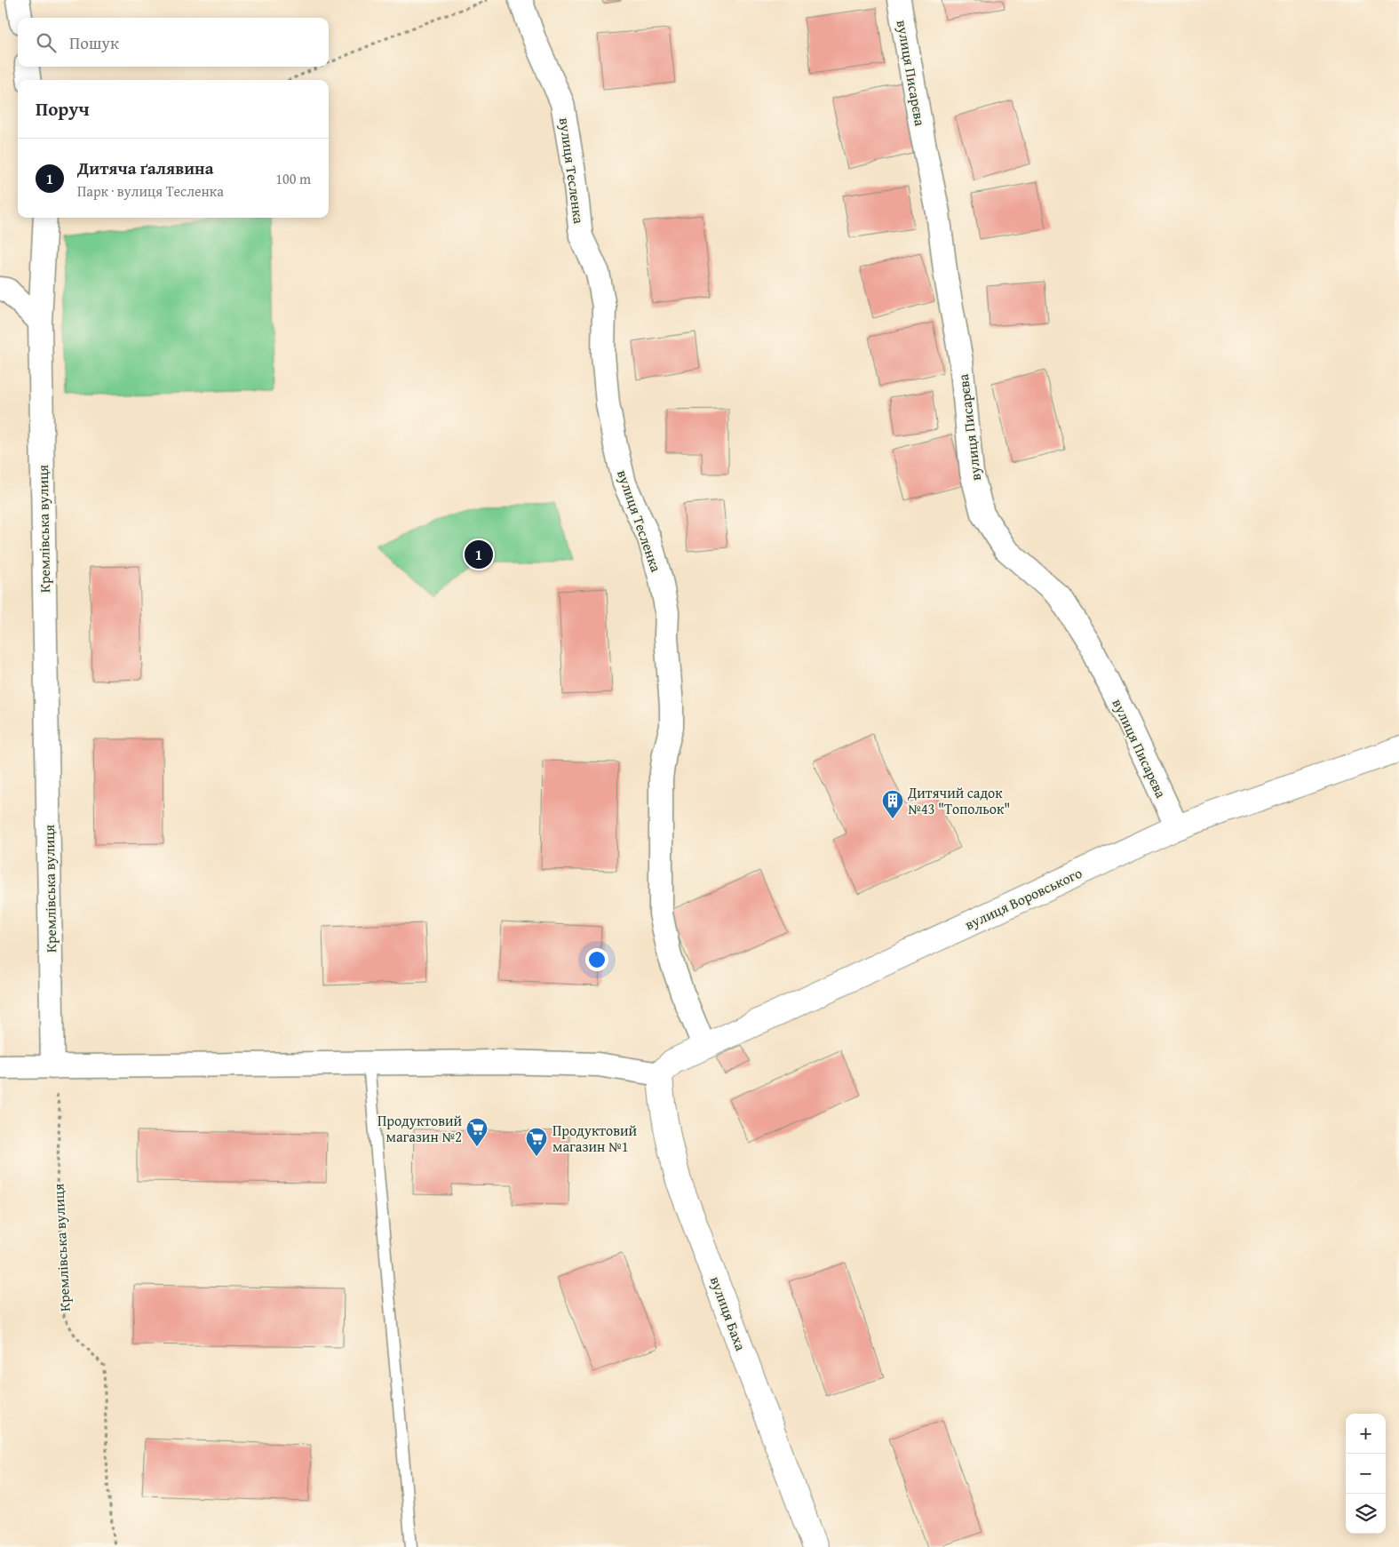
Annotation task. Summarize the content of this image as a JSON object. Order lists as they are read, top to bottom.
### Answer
{
  "streets": {
    "street": [
      "вулиця Писарєва",
      "вулиця Тесленка",
      "Кремлівська вулиця",
      "вулиця Воровського",
      "вулиця Баха"
    ]
  },
  "crossings": [
    ["вулиця Писарєва", "вулиця Воровського"],
    ["вулиця Тесленка", "вулиця Воровського"],
    ["вулиця Воровського", "вулиця Баха"]
  ],
  "places": {
    "building": ["Дитячий садок №43 \"Топольок\""],
    "supermarket": ["Продуктовий магазин №2", "Продуктовий магазин №1"]
  },
  "page": {
    "search": "Пошук",
    "heading": "Поруч",
    "list": [
      {
        "mark": "1",
        "name": "Дитяча ґалявина",
        "note": "Парк · вулиця Тесленка",
        "value": "100 m"
      }
    ],
    "pins": "1",
    "map_buttons": ["+", "−"]
  }
}
